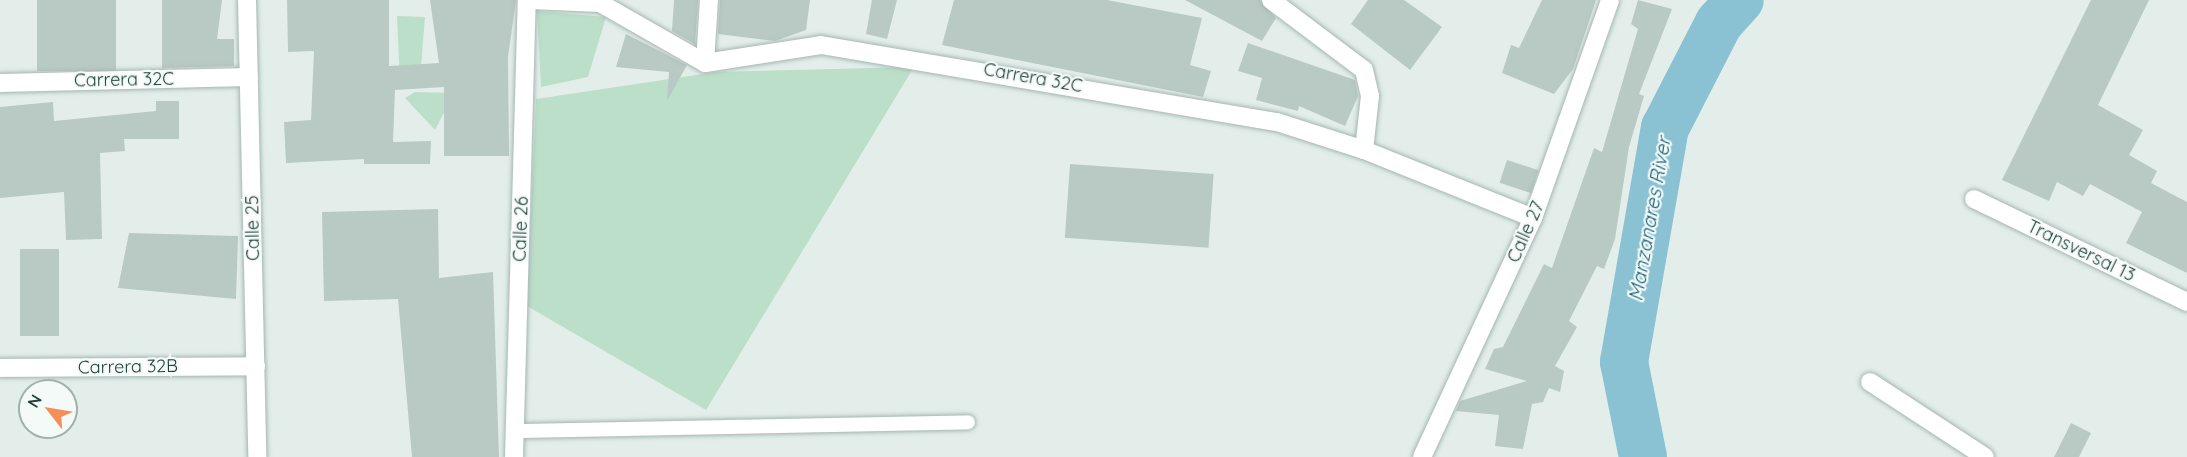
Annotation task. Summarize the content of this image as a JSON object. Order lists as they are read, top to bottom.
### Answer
{
  "streets": {
    "street": [
      "Carrera 32C",
      "Calle 25",
      "Calle 26",
      "Calle 27",
      "Transversal 13",
      "Carrera 32B"
    ]
  },
  "crossings": [
    ["Carrera 32C", "Calle 25"],
    ["Carrera 32C", "Calle 27"],
    ["Calle 25", "Carrera 32B"]
  ],
  "water": ["Manzanares River"],
  "north": "top left"
}
